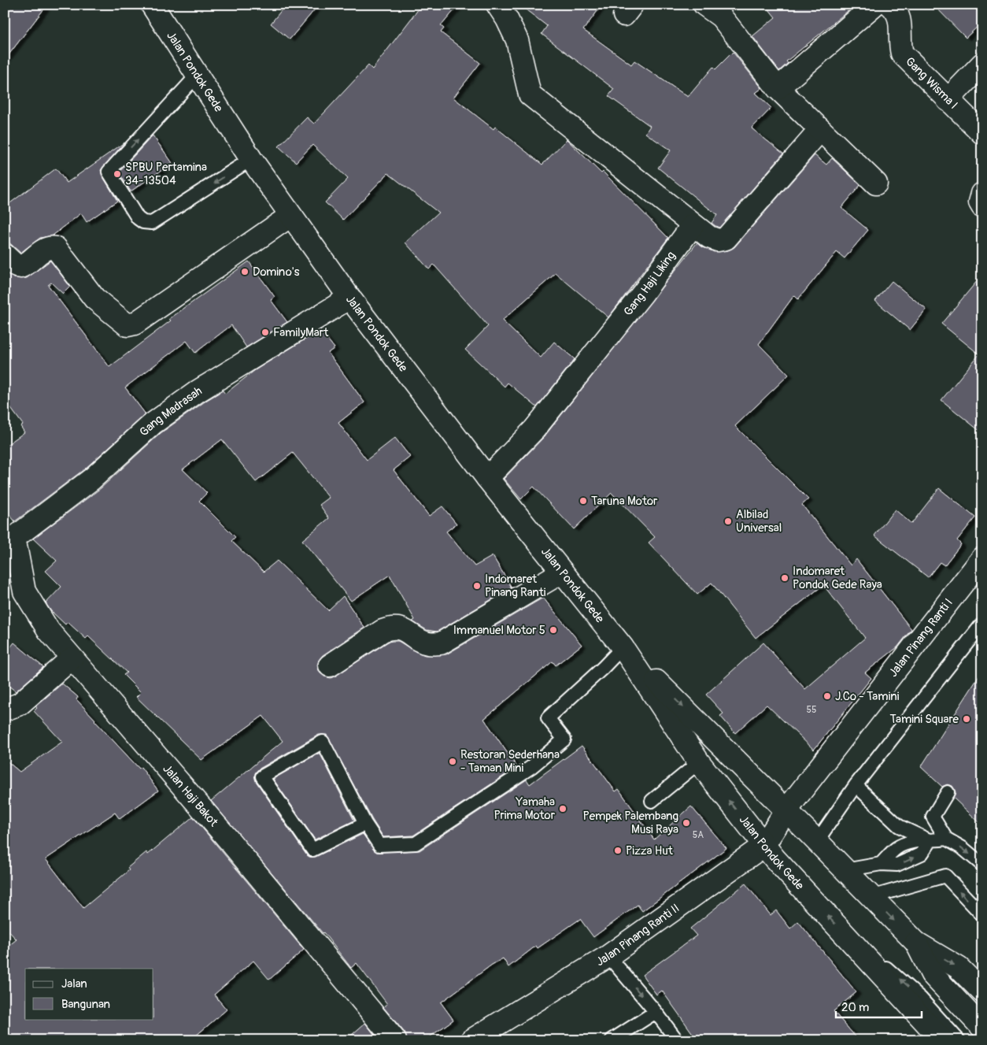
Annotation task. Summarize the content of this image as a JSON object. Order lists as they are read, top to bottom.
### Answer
{
  "streets": {
    "street": [
      "Jalan Pondok Gede",
      "Gang Wisma I",
      "Gang Haji Liking",
      "Gang Madrasah",
      "Jalan Pinang Ranti I",
      "Jalan Haji Bakot",
      "Jalan Pinang Ranti II"
    ]
  },
  "crossings": [
    ["Jalan Pondok Gede", "Gang Haji Liking"],
    ["Jalan Pondok Gede", "Gang Madrasah"],
    ["Jalan Pondok Gede", "Jalan Pinang Ranti I"],
    ["Jalan Pondok Gede", "Jalan Pinang Ranti II"],
    ["Gang Madrasah", "Jalan Haji Bakot"],
    ["Jalan Pinang Ranti I", "Jalan Pinang Ranti II"]
  ],
  "places": [
    "SPBU Pertamina 34-13504",
    "Domino's",
    "FamilyMart",
    "Taruna Motor",
    "Albilad Universal",
    "Indomaret Pondok Gede Raya",
    "Indomaret Pinang Ranti",
    "Immanuel Motor 5",
    "J.Co - Tamini",
    "Tamini Square",
    "Restoran Sederhana - Taman Mini",
    "Yamaha Prima Motor",
    "Pempek Palembang Musi Raya",
    "Pizza Hut"
  ],
  "house_numbers": ["55", "5A"],
  "legend": ["Jalan", "Bangunan"],
  "scale_bar": "20 m"
}
